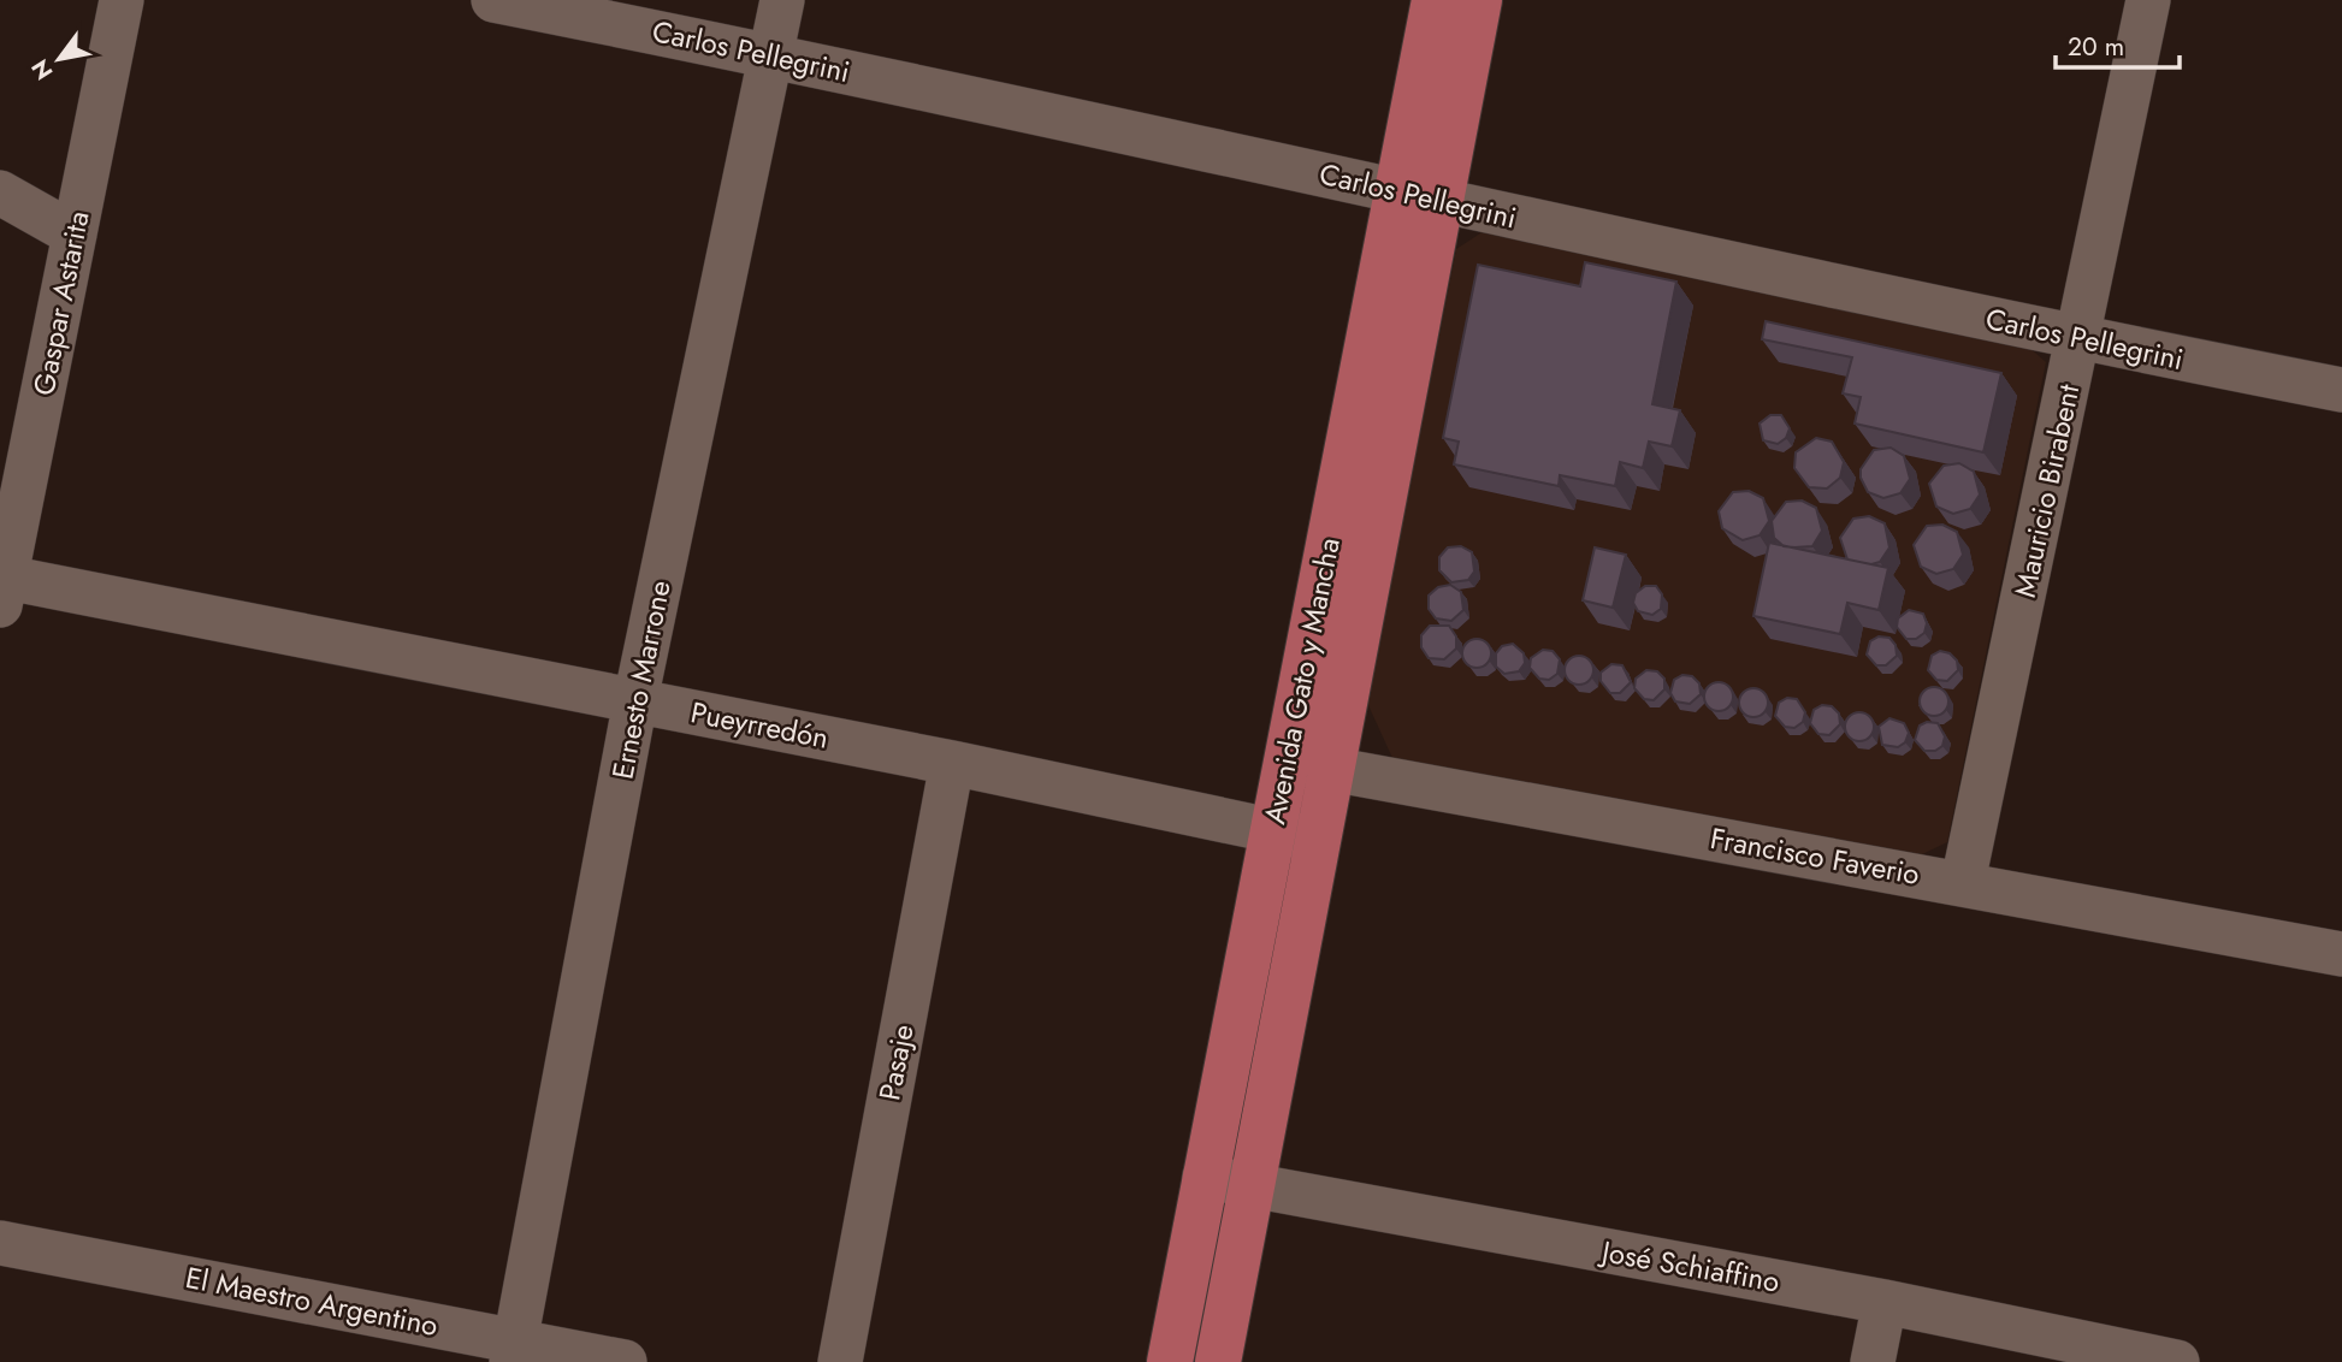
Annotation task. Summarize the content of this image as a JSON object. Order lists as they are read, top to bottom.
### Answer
{
  "streets": {
    "main road": ["Avenida Gato y Mancha"],
    "street": [
      "Carlos Pellegrini",
      "Gaspar Astarita",
      "Mauricio Birabent",
      "Ernesto Marrone",
      "Pueyrredón",
      "Francisco Faverio",
      "Pasaje",
      "José Schiaffino",
      "El Maestro Argentino"
    ]
  },
  "crossings": [
    ["Carlos Pellegrini", "Mauricio Birabent"],
    ["Carlos Pellegrini", "Ernesto Marrone"],
    ["Carlos Pellegrini", "Avenida Gato y Mancha"],
    ["Gaspar Astarita", "Pueyrredón"],
    ["Mauricio Birabent", "Francisco Faverio"],
    ["Ernesto Marrone", "Pueyrredón"],
    ["Ernesto Marrone", "El Maestro Argentino"],
    ["Avenida Gato y Mancha", "Pueyrredón"],
    ["Avenida Gato y Mancha", "Francisco Faverio"],
    ["Avenida Gato y Mancha", "José Schiaffino"],
    ["Pueyrredón", "Pasaje"]
  ],
  "scale_bar": "20 m",
  "north": "bottom left"
}
